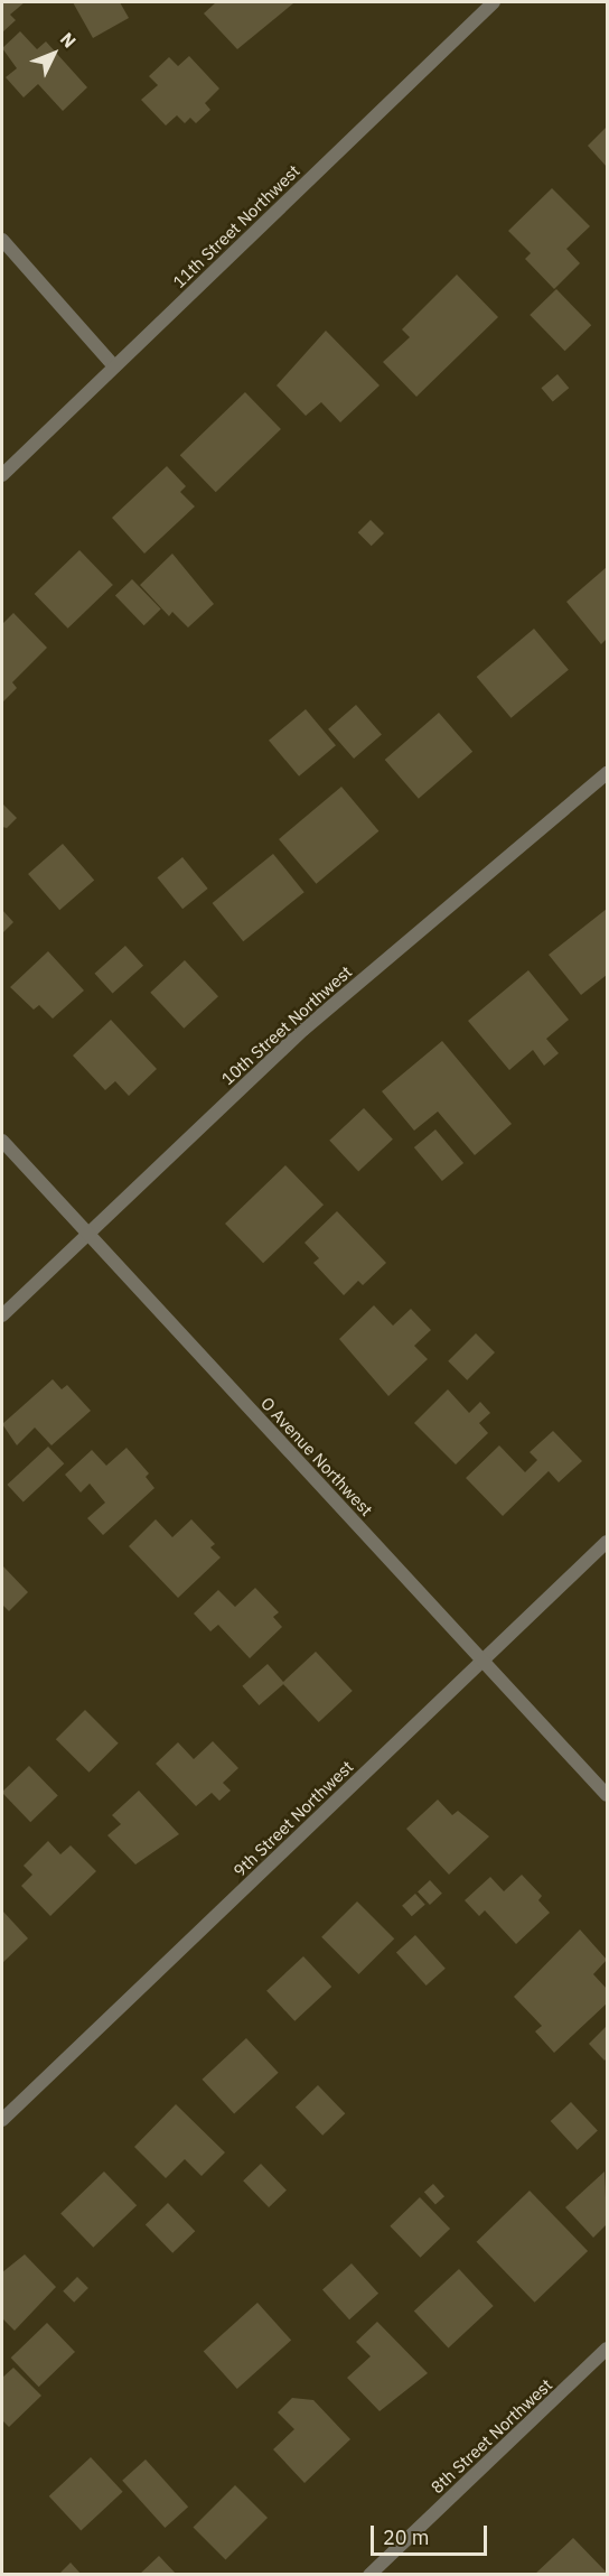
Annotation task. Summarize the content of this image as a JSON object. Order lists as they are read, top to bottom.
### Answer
{
  "streets": {
    "street": [
      "11th Street Northwest",
      "10th Street Northwest",
      "O Avenue Northwest",
      "9th Street Northwest",
      "8th Street Northwest"
    ]
  },
  "crossings": [
    ["10th Street Northwest", "O Avenue Northwest"],
    ["O Avenue Northwest", "9th Street Northwest"]
  ],
  "scale_bar": "20 m",
  "north": "top right"
}
